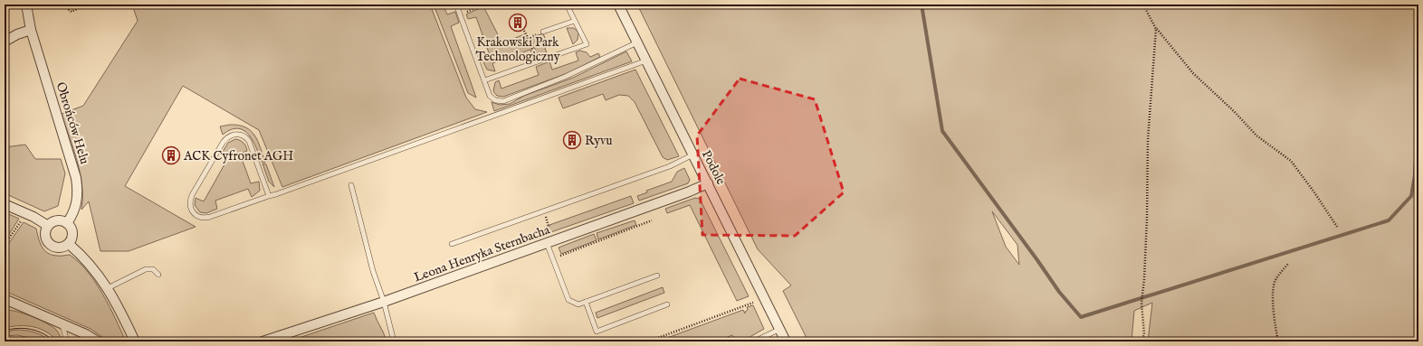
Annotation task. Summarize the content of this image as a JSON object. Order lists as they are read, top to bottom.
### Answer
{
  "streets": {
    "street": ["Obrońców Helu", "Podole", "Leona Henryka Sternbacha"]
  },
  "crossings": [
    ["Podole", "Leona Henryka Sternbacha"]
  ],
  "places": {
    "building": ["Krakowski Park Technologiczny", "Ryvu", "ACK Cyfronet AGH"]
  }
}
